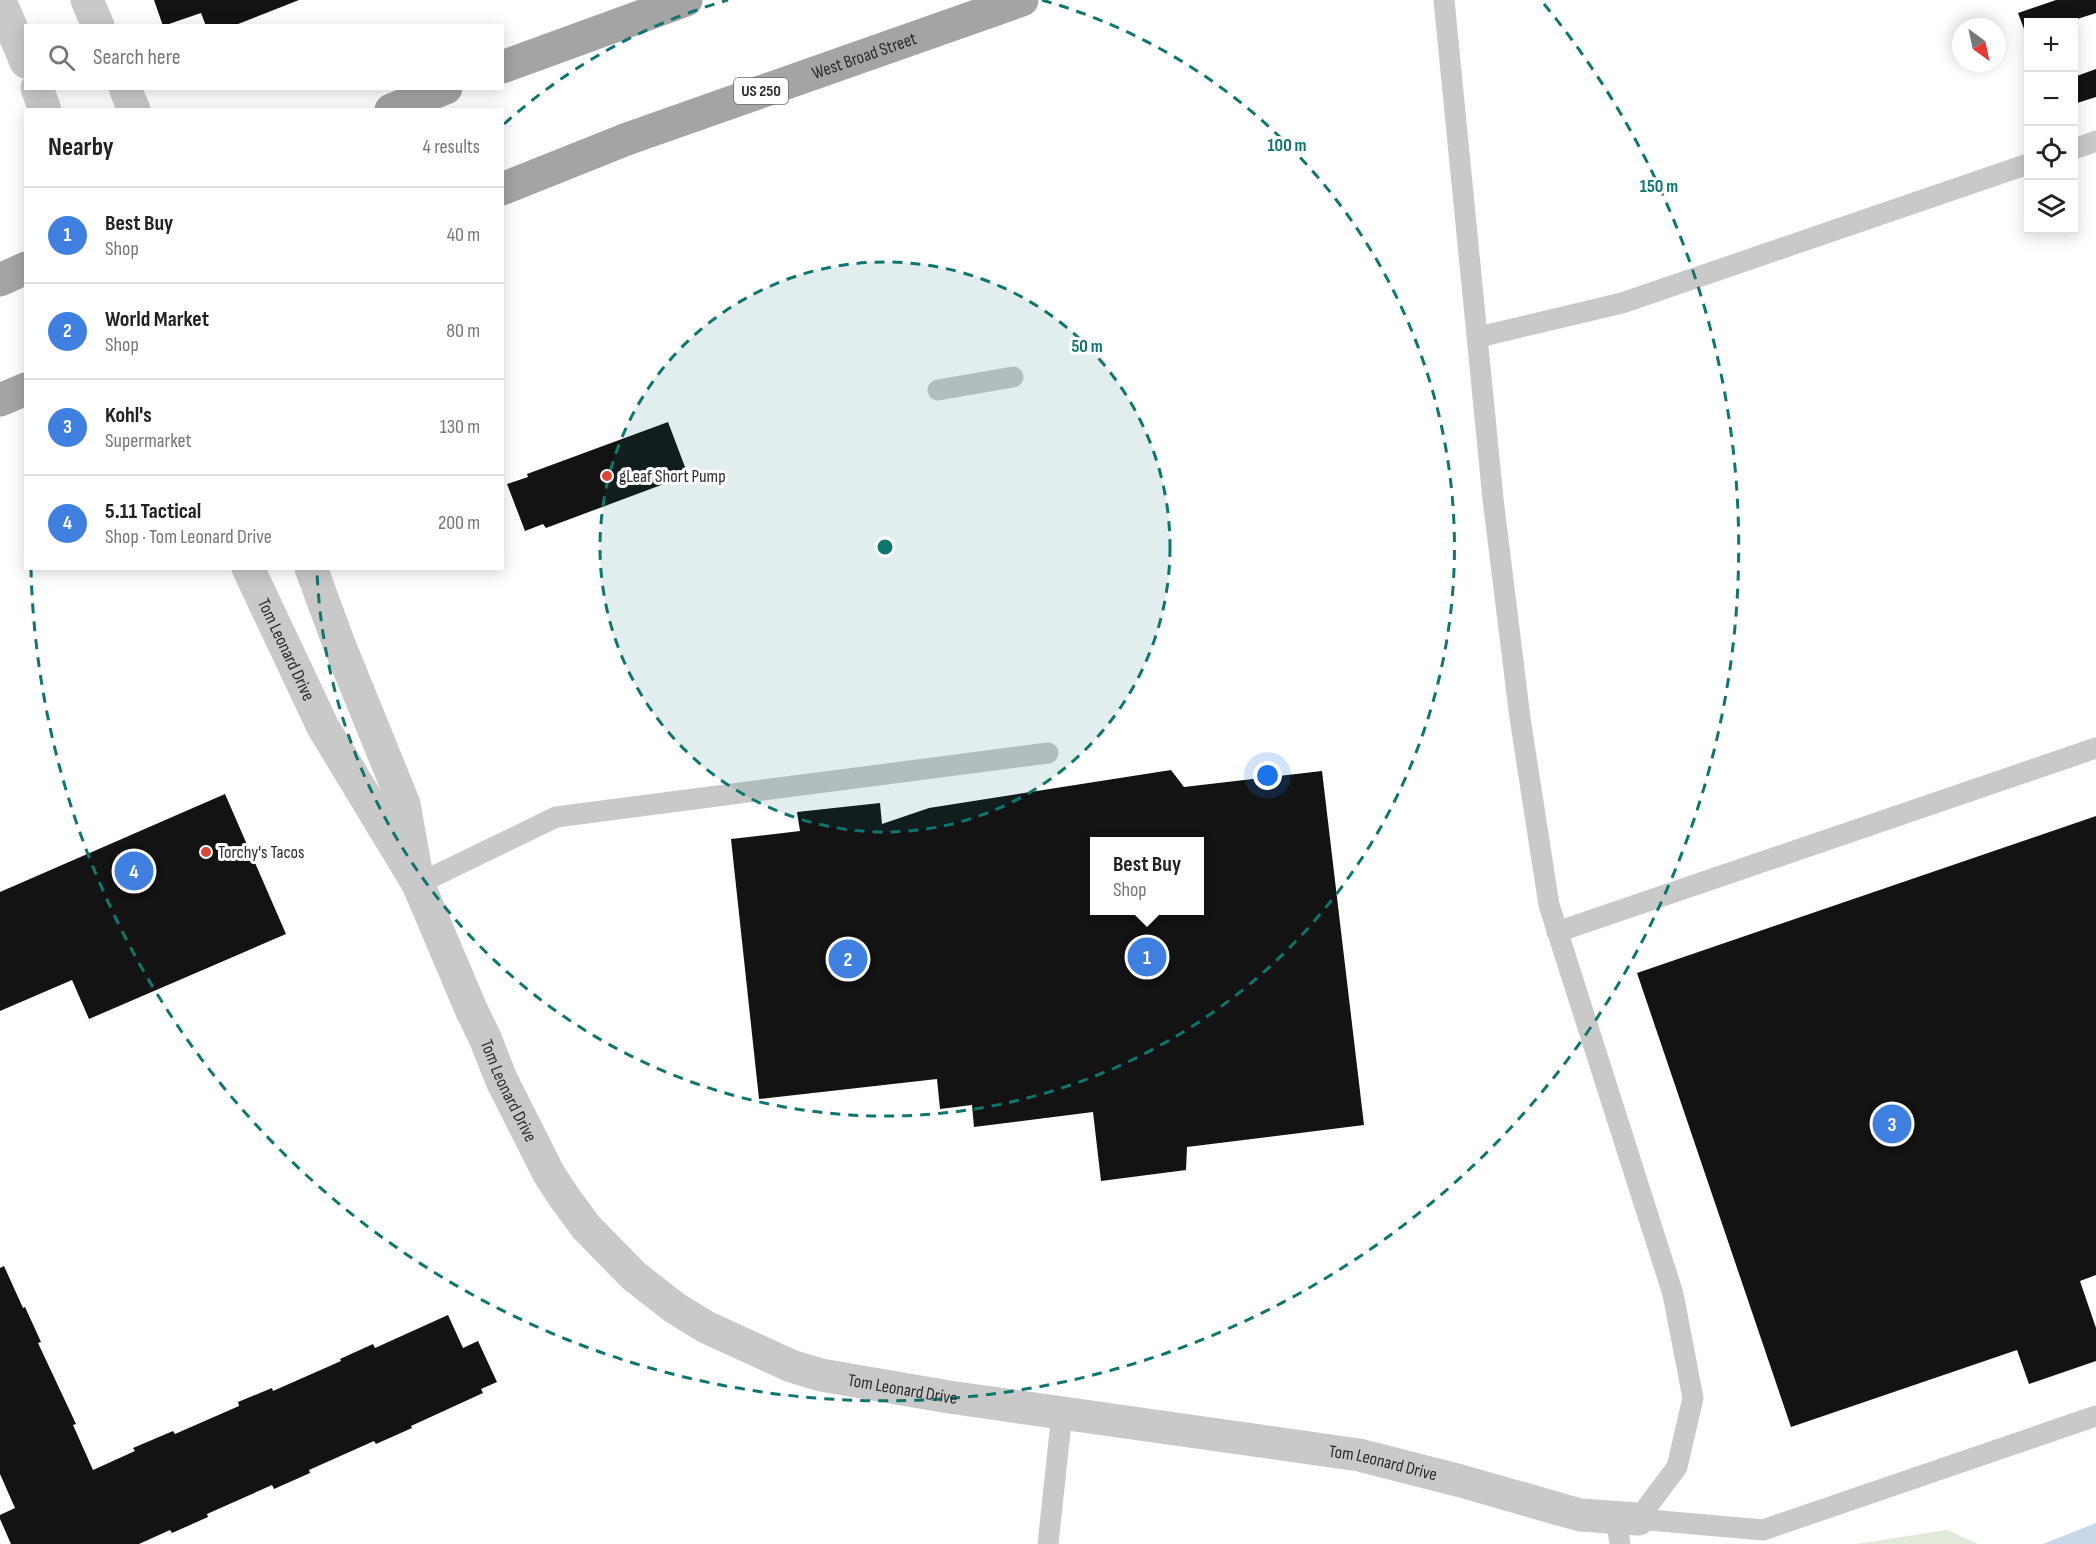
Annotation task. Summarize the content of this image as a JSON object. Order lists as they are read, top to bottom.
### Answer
{
  "streets": {
    "main road": ["West Broad Street", "US 250"],
    "street": ["Tom Leonard Drive"]
  },
  "places": ["gLeaf Short Pump", "Torchy's Tacos"],
  "north": "bottom right",
  "page": {
    "map_buttons": ["+", "−"],
    "search": "Search here",
    "heading": ["Nearby", "4 results"],
    "list": [
      {
        "mark": "1",
        "name": "Best Buy",
        "note": "Shop",
        "value": "40 m"
      },
      {
        "mark": "2",
        "name": "World Market",
        "note": "Shop",
        "value": "80 m"
      },
      {
        "mark": "3",
        "name": "Kohl's",
        "note": "Supermarket",
        "value": "130 m"
      },
      {
        "mark": "4",
        "name": "5.11 Tactical",
        "note": "Shop · Tom Leonard Drive",
        "value": "200 m"
      }
    ],
    "popup": ["Best Buy", "Shop"],
    "pins": [
      "4",
      "1",
      "2",
      "3"
    ]
  },
  "rings": ["100 m", "150 m", "50 m"]
}
